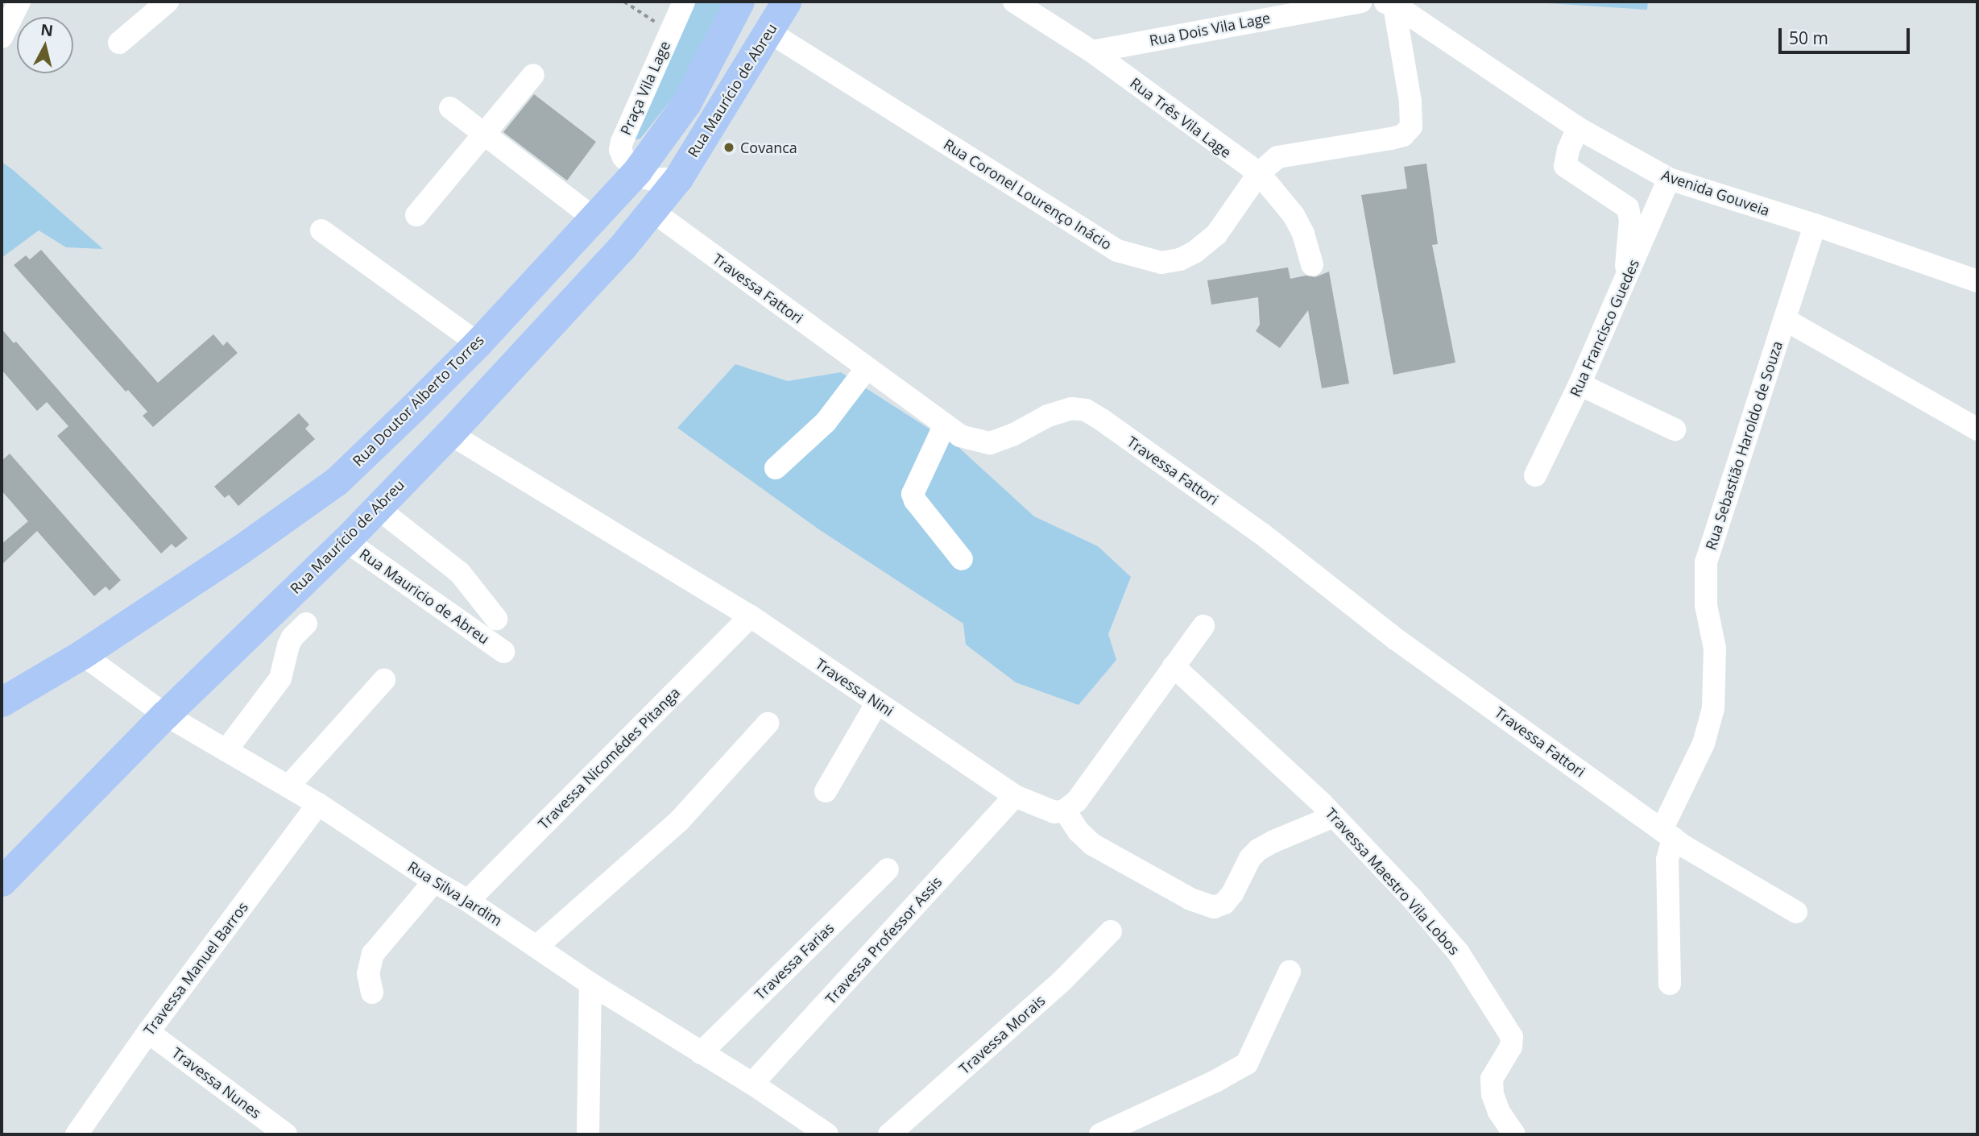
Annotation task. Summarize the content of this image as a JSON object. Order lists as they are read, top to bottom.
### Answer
{
  "streets": {
    "main road": ["Rua Maurício de Abreu", "Rua Doutor Alberto Torres"],
    "street": [
      "Rua Dois Vila Lage",
      "Praça Vila Lage",
      "Rua Três Vila Lage",
      "Avenida Gouveia",
      "Rua Coronel Lourenço Inácio",
      "Travessa Fattori",
      "Rua Francisco Guedes",
      "Rua Sebastião Haroldo de Souza",
      "Rua Mauricio de Abreu",
      "Travessa Nini",
      "Travessa Nicomédes Pitanga",
      "Travessa Maestro Vila Lobos",
      "Rua Silva Jardim",
      "Travessa Professor Assis",
      "Travessa Farias",
      "Travessa Manuel Barros",
      "Travessa Morais",
      "Travessa Nunes"
    ]
  },
  "crossings": [
    ["Rua Dois Vila Lage", "Rua Três Vila Lage"],
    ["Praça Vila Lage", "Rua Doutor Alberto Torres"],
    ["Rua Maurício de Abreu", "Rua Coronel Lourenço Inácio"],
    ["Rua Maurício de Abreu", "Travessa Fattori"],
    ["Rua Maurício de Abreu", "Rua Mauricio de Abreu"],
    ["Rua Maurício de Abreu", "Travessa Nini"],
    ["Rua Maurício de Abreu", "Rua Silva Jardim"],
    ["Rua Três Vila Lage", "Rua Coronel Lourenço Inácio"],
    ["Avenida Gouveia", "Rua Coronel Lourenço Inácio"],
    ["Avenida Gouveia", "Rua Francisco Guedes"],
    ["Avenida Gouveia", "Rua Sebastião Haroldo de Souza"],
    ["Travessa Fattori", "Rua Sebastião Haroldo de Souza"],
    ["Rua Doutor Alberto Torres", "Rua Silva Jardim"],
    ["Travessa Nini", "Travessa Nicomédes Pitanga"],
    ["Travessa Nini", "Travessa Professor Assis"],
    ["Travessa Nicomédes Pitanga", "Rua Silva Jardim"],
    ["Rua Silva Jardim", "Travessa Professor Assis"],
    ["Rua Silva Jardim", "Travessa Farias"],
    ["Rua Silva Jardim", "Travessa Manuel Barros"],
    ["Travessa Manuel Barros", "Travessa Nunes"]
  ],
  "places": ["Covanca"],
  "scale_bar": "50 m",
  "north": "top"
}
